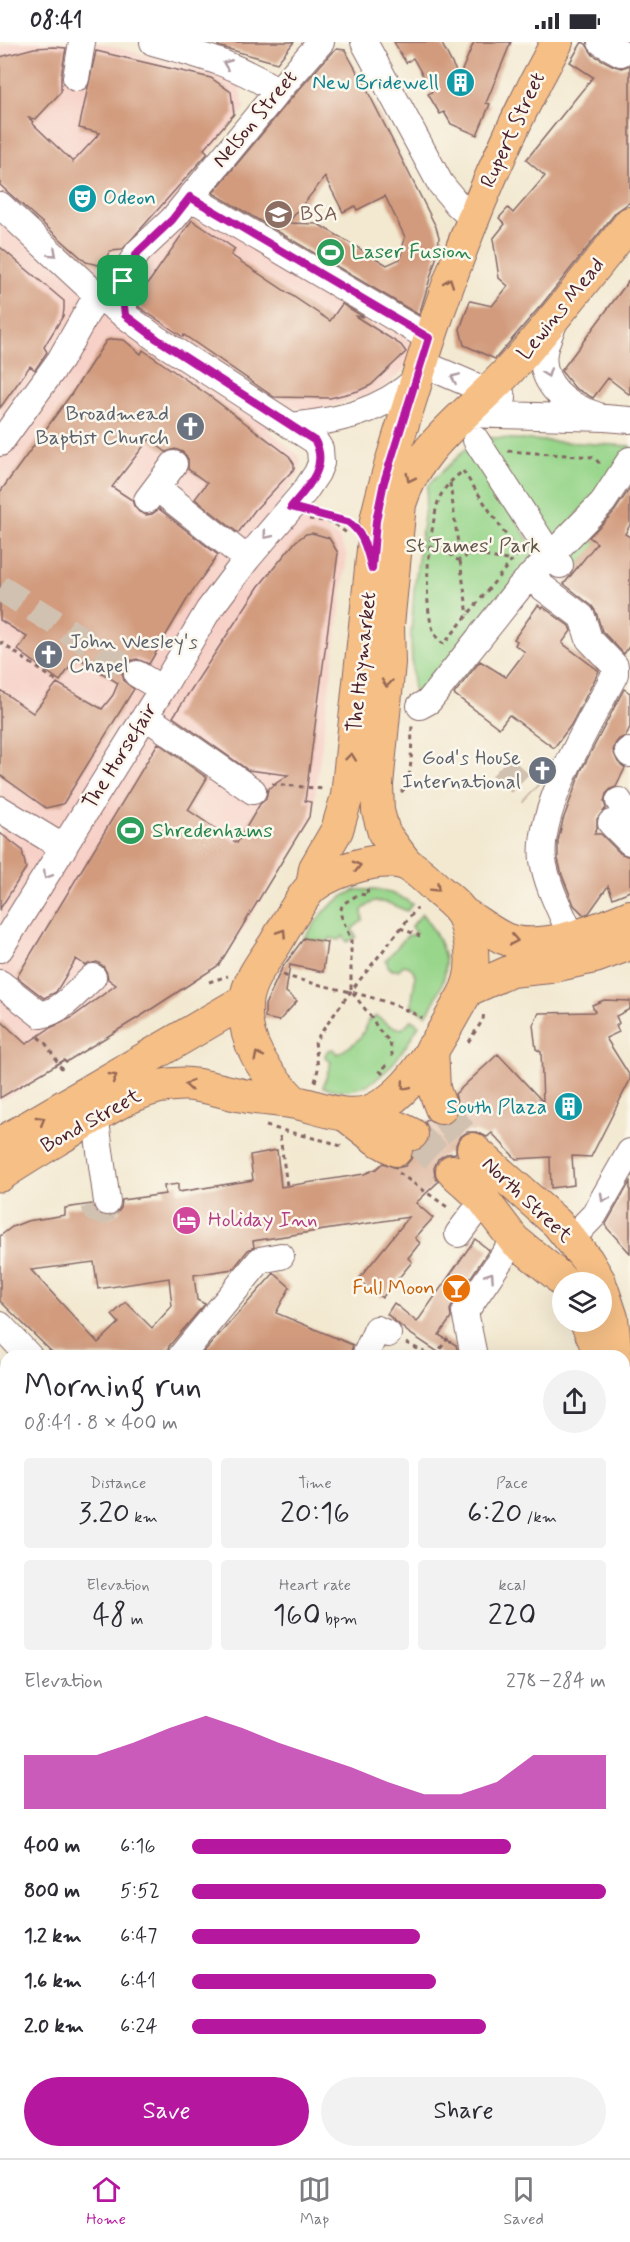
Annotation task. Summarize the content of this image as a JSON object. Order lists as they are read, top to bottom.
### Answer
{
  "streets": {
    "highway": ["Bond Street"],
    "main road": [
      "Rupert Street",
      "Lewins Mead",
      "The Haymarket",
      "North Street"
    ],
    "street": ["Nelson Street", "The Horsefair"]
  },
  "crossings": [
    ["Nelson Street", "The Horsefair"],
    ["Rupert Street", "The Haymarket"],
    ["Lewins Mead", "The Haymarket"]
  ],
  "one_way": ["Rupert Street"],
  "parks": ["St James' Park"],
  "places": {
    "building": ["New Bridewell", "South Plaza"],
    "theatre": ["Odeon"],
    "school or university": ["BSA"],
    "sports": ["Laser Fusion", "Shredenhams"],
    "church": ["Broadmead Baptist Church", "John Wesley's Chapel", "God's House International"],
    "hotel": ["Holiday Inn"],
    "bar": ["Full Moon"]
  },
  "page": {
    "status": "08:41",
    "heading": ["Morning run", "08:41 · 8 × 400 m"],
    "stats": [
      ["Distance", "3.20 km"],
      ["Time", "20:16"],
      ["Pace", "6:20 /km"],
      ["Elevation", "48 m"],
      ["Heart rate", "160 bpm"],
      ["kcal", "220"]
    ],
    "chart": ["Elevation", "278–284 m"],
    "list": [
      {
        "name": "400 m",
        "note": "6:16"
      },
      {
        "name": "800 m",
        "note": "5:52"
      },
      {
        "name": "1.2 km",
        "note": "6:47"
      },
      {
        "name": "1.6 km",
        "note": "6:41"
      },
      {
        "name": "2.0 km",
        "note": "6:24"
      }
    ],
    "buttons": ["Save", "Share"],
    "tabs": ["Home", "Map", "Saved"]
  }
}
